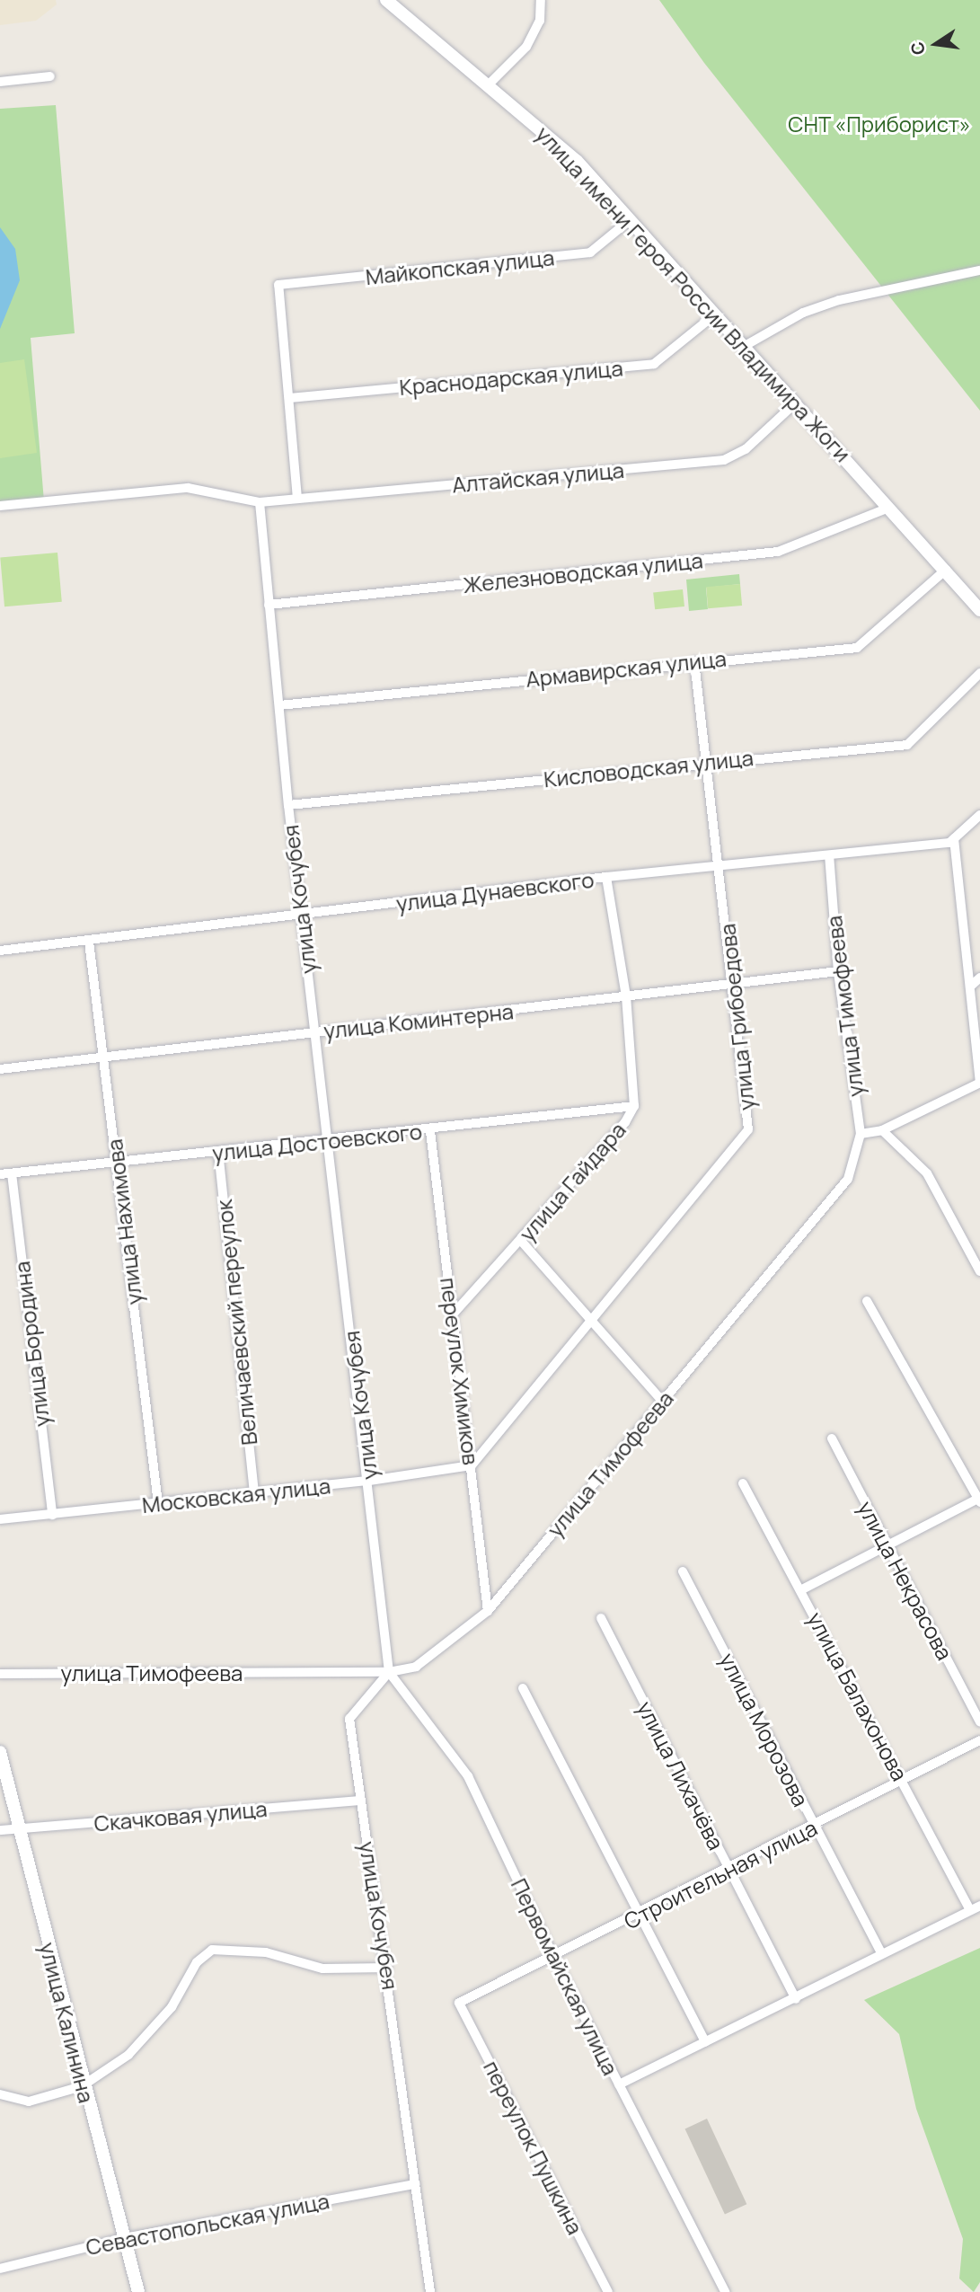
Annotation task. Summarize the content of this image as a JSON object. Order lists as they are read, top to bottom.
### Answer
{
  "streets": {
    "main road": ["улица имени Героя России Владимира Жоги", "улица Калинина"],
    "street": [
      "Майкопская улица",
      "Краснодарская улица",
      "Алтайская улица",
      "Железноводская улица",
      "Армавирская улица",
      "Кисловодская улица",
      "улица Дунаевского",
      "улица Кочубея",
      "улица Тимофеева",
      "улица Грибоедова",
      "улица Коминтерна",
      "улица Достоевского",
      "улица Гайдара",
      "улица Нахимова",
      "Величаевский переулок",
      "улица Бородина",
      "переулок Химиков",
      "Московская улица",
      "улица Некрасова",
      "улица Балахонова",
      "улица Морозова",
      "улица Лихачёва",
      "Скачковая улица",
      "Строительная улица",
      "Первомайская улица",
      "переулок Пушкина",
      "Севастопольская улица"
    ]
  },
  "crossings": [
    ["Майкопская улица", "улица имени Героя России Владимира Жоги"],
    ["Майкопская улица", "Краснодарская улица"],
    ["улица имени Героя России Владимира Жоги", "Краснодарская улица"],
    ["улица имени Героя России Владимира Жоги", "Алтайская улица"],
    ["улица имени Героя России Владимира Жоги", "Железноводская улица"],
    ["улица имени Героя России Владимира Жоги", "Армавирская улица"],
    ["Алтайская улица", "улица Кочубея"],
    ["Железноводская улица", "улица Кочубея"],
    ["Армавирская улица", "улица Кочубея"],
    ["Армавирская улица", "улица Грибоедова"],
    ["Кисловодская улица", "улица Кочубея"],
    ["Кисловодская улица", "улица Грибоедова"],
    ["улица Дунаевского", "улица Кочубея"],
    ["улица Дунаевского", "улица Тимофеева"],
    ["улица Дунаевского", "улица Грибоедова"],
    ["улица Дунаевского", "улица Гайдара"],
    ["улица Дунаевского", "улица Нахимова"],
    ["улица Кочубея", "улица Тимофеева"],
    ["улица Кочубея", "улица Коминтерна"],
    ["улица Кочубея", "улица Достоевского"],
    ["улица Кочубея", "Московская улица"],
    ["улица Кочубея", "Скачковая улица"],
    ["улица Кочубея", "Первомайская улица"],
    ["улица Кочубея", "Севастопольская улица"],
    ["улица Тимофеева", "улица Коминтерна"],
    ["улица Тимофеева", "переулок Химиков"],
    ["улица Тимофеева", "Первомайская улица"],
    ["улица Грибоедова", "улица Коминтерна"],
    ["улица Грибоедова", "переулок Химиков"],
    ["улица Грибоедова", "Московская улица"],
    ["улица Коминтерна", "улица Гайдара"],
    ["улица Коминтерна", "улица Нахимова"],
    ["улица Достоевского", "улица Гайдара"],
    ["улица Достоевского", "улица Нахимова"],
    ["улица Достоевского", "Величаевский переулок"],
    ["улица Достоевского", "улица Бородина"],
    ["улица Достоевского", "переулок Химиков"],
    ["улица Гайдара", "переулок Химиков"],
    ["улица Нахимова", "Московская улица"],
    ["Величаевский переулок", "Московская улица"],
    ["улица Бородина", "Московская улица"],
    ["переулок Химиков", "Московская улица"],
    ["улица Балахонова", "Строительная улица"],
    ["улица Морозова", "Строительная улица"],
    ["улица Лихачёва", "Строительная улица"],
    ["Скачковая улица", "улица Калинина"],
    ["Строительная улица", "Первомайская улица"],
    ["Строительная улица", "переулок Пушкина"],
    ["улица Калинина", "Севастопольская улица"]
  ],
  "parks": ["СНТ «Приборист»"],
  "north": "left"
}
